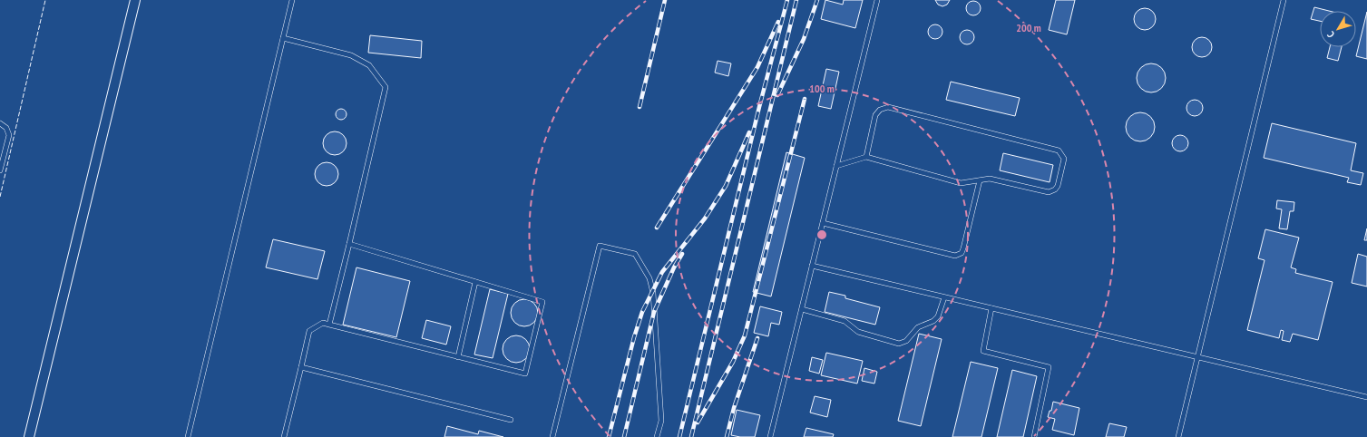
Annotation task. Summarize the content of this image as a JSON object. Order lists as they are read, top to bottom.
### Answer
{
  "north": "bottom left",
  "rings": ["200 m", "100 m"]
}
